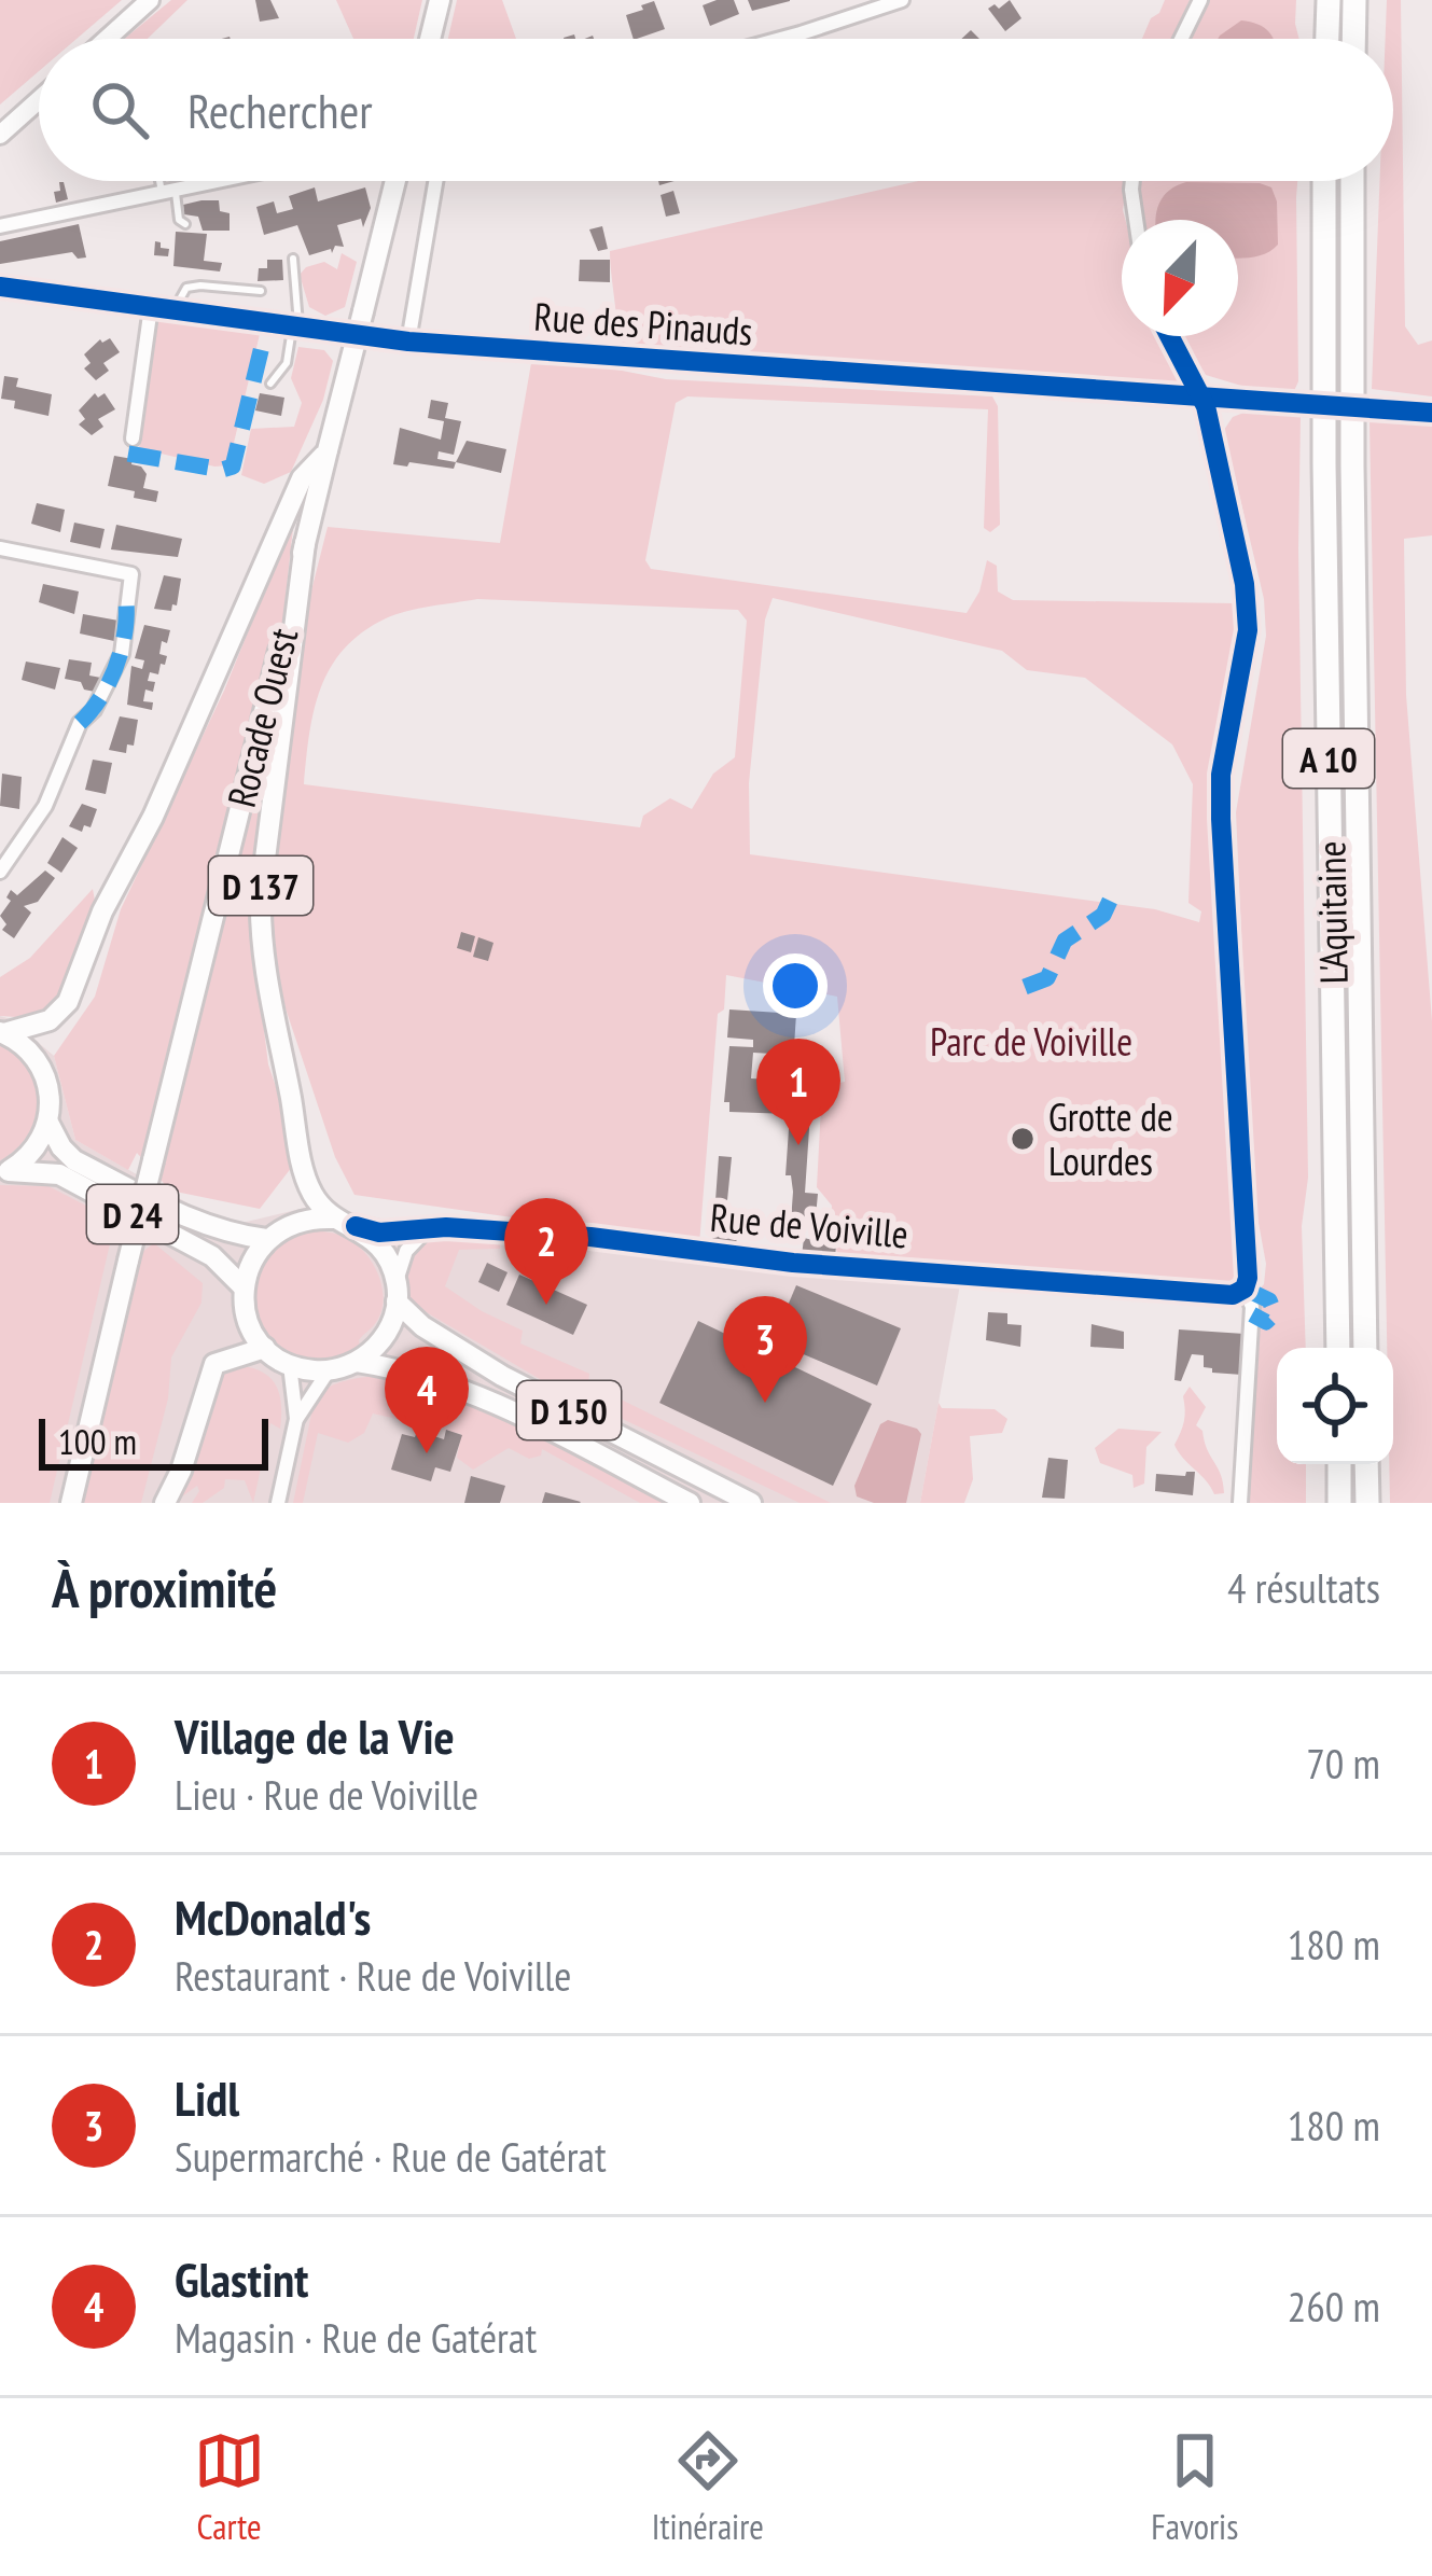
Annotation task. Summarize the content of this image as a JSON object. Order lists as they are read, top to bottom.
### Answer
{
  "streets": {
    "highway": ["A 10", "L'Aquitaine"],
    "main road": [
      "Rocade Ouest",
      "D 137",
      "D 24",
      "D 150"
    ],
    "street": ["Rue des Pinauds", "Rue de Voiville"]
  },
  "crossings": [
    ["Rocade Ouest", "D 137"],
    ["D 137", "D 24"],
    ["D 137", "Rue de Voiville"],
    ["D 137", "D 150"],
    ["D 24", "Rue de Voiville"],
    ["D 24", "D 150"],
    ["Rue de Voiville", "D 150"]
  ],
  "parks": ["Parc de Voiville"],
  "places": ["Grotte de Lourdes"],
  "scale_bar": "100 m",
  "north": "bottom left",
  "page": {
    "search": "Rechercher",
    "pins": [
      "1",
      "2",
      "3",
      "4"
    ],
    "scale": "100 m",
    "heading": ["À proximité", "4 résultats"],
    "list": [
      {
        "mark": "1",
        "name": "Village de la Vie",
        "note": "Lieu · Rue de Voiville",
        "value": "70 m"
      },
      {
        "mark": "2",
        "name": "McDonald's",
        "note": "Restaurant · Rue de Voiville",
        "value": "180 m"
      },
      {
        "mark": "3",
        "name": "Lidl",
        "note": "Supermarché · Rue de Gatérat",
        "value": "180 m"
      },
      {
        "mark": "4",
        "name": "Glastint",
        "note": "Magasin · Rue de Gatérat",
        "value": "260 m"
      }
    ],
    "nav": ["Carte", "Itinéraire", "Favoris"]
  }
}
